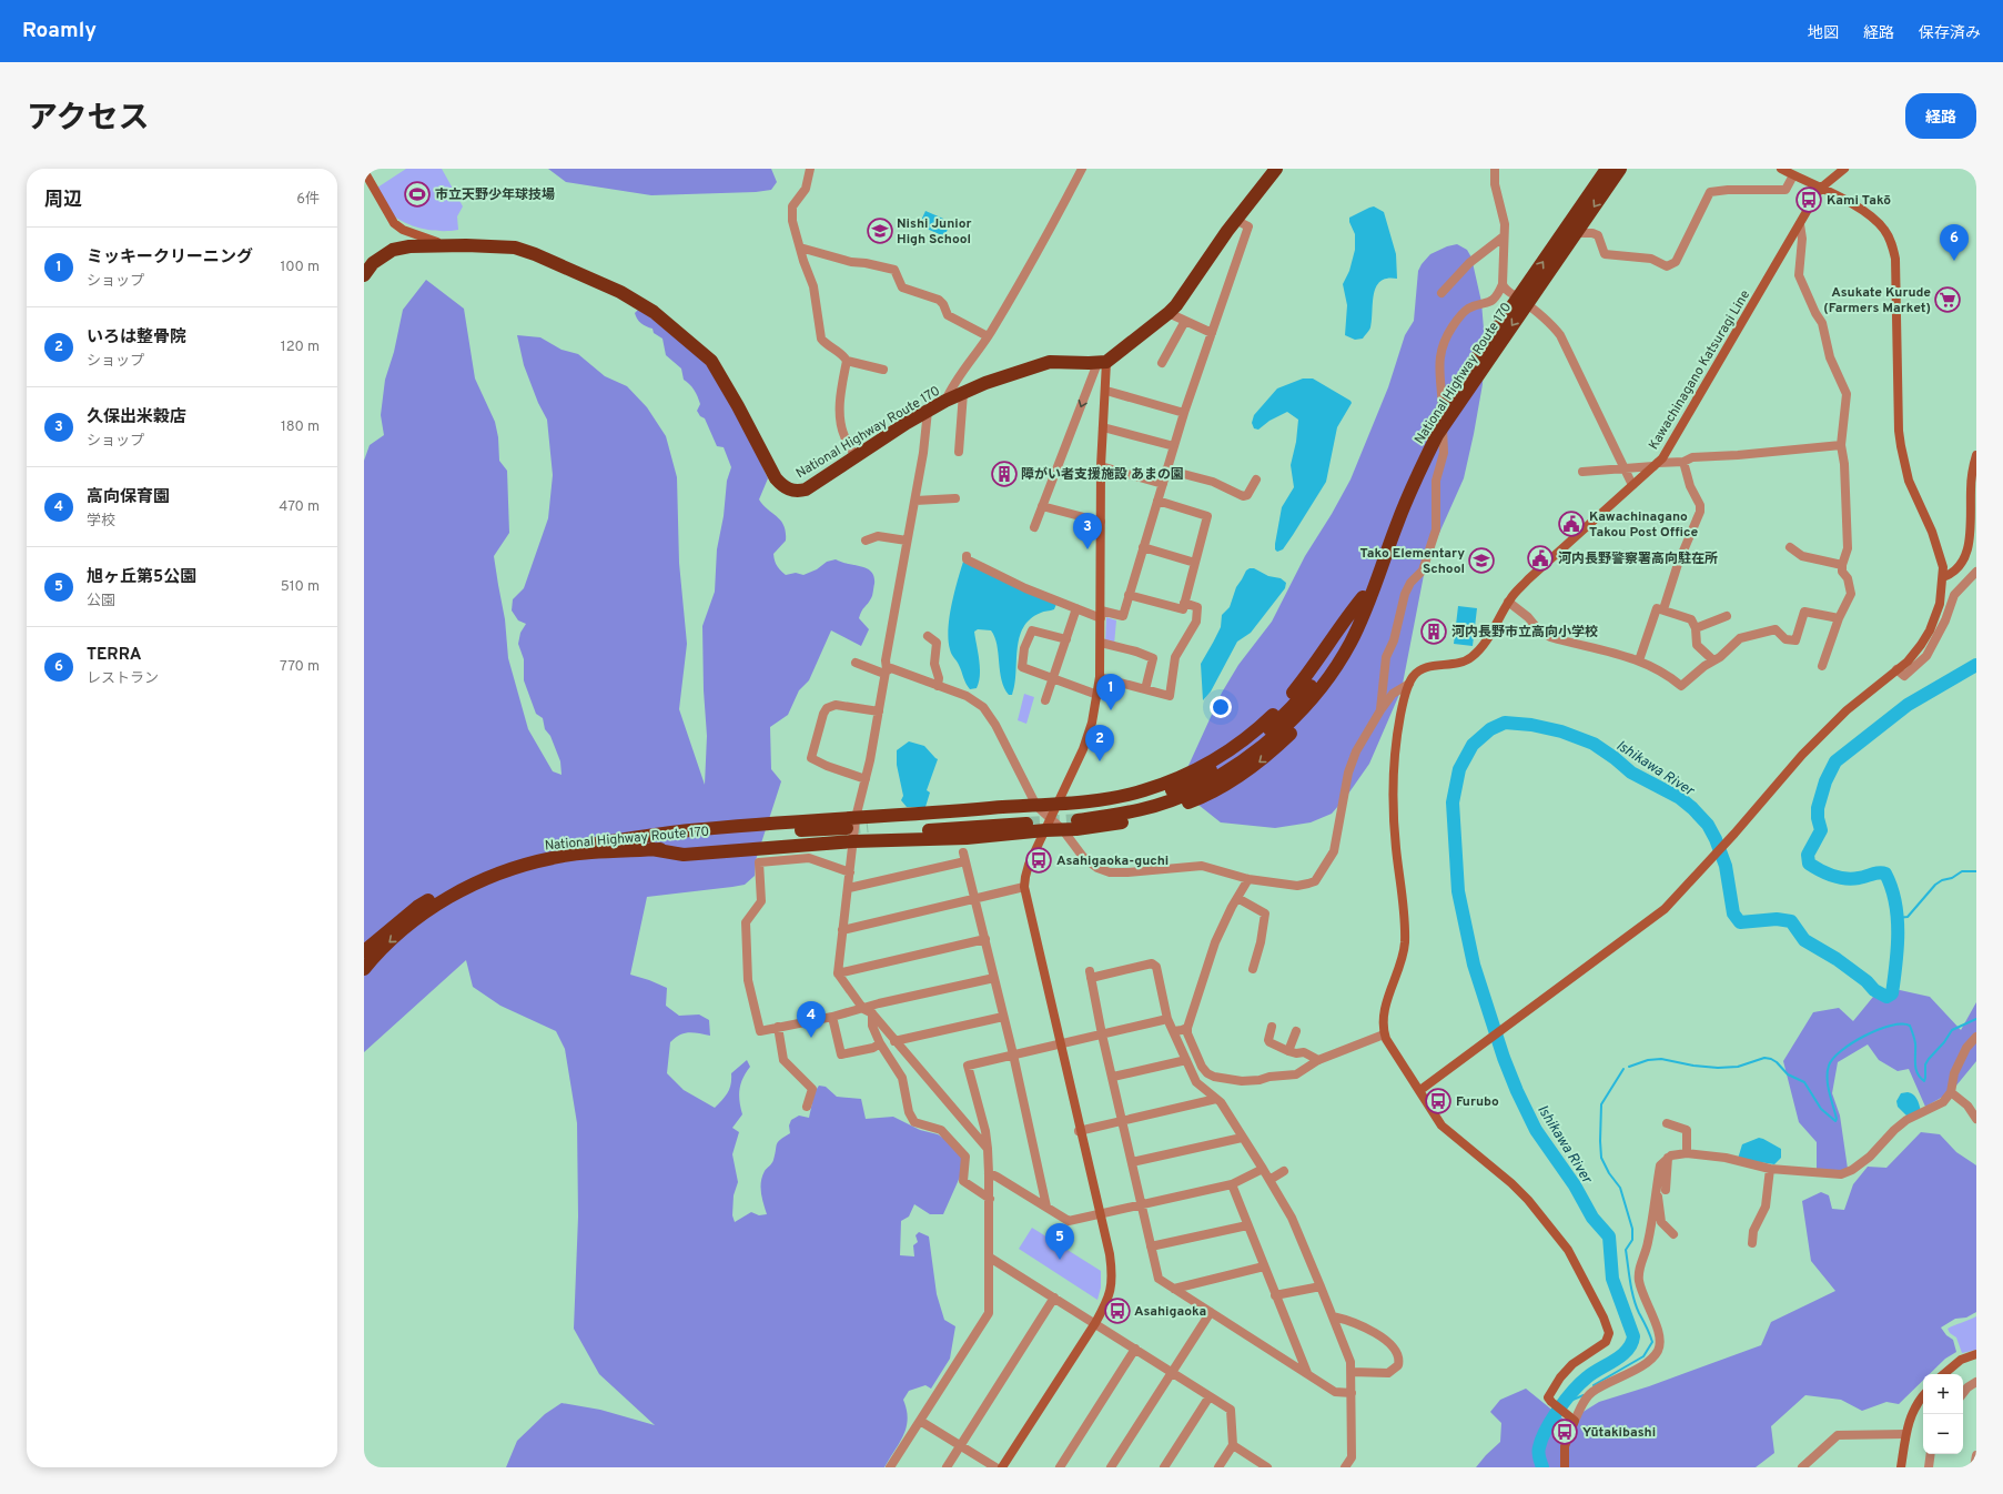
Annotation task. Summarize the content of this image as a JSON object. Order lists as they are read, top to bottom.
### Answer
{
  "streets": {
    "highway": ["National Highway Route 170"],
    "street": ["Kawachinagano Katsuragi Line"]
  },
  "water": ["Ishikawa River"],
  "places": {
    "sports": ["市立天野少年球技場"],
    "bus stop": [
      "Kami Takō",
      "Asahigaoka-guchi",
      "Furubo",
      "Asahigaoka",
      "Yūtakibashi"
    ],
    "school or university": ["Nishi Junior High School", "Tako Elementary School"],
    "supermarket": ["Asukate Kurude (Farmers Market)"],
    "building": ["障がい者支援施設 あまの園", "河内長野市立高向小学校"],
    "public building": ["Kawachinagano Takou Post Office", "河内長野警察署高向駐在所"]
  },
  "page": {
    "header": "Roamly",
    "nav": ["地図", "経路", "保存済み"],
    "title": "アクセス",
    "buttons": "経路",
    "heading": ["周辺", "6件"],
    "pins": [
      "6",
      "3",
      "1",
      "2",
      "4",
      "5"
    ],
    "list": [
      {
        "mark": "1",
        "name": "ミッキークリーニング",
        "note": "ショップ",
        "value": "100 m"
      },
      {
        "mark": "2",
        "name": "いろは整骨院",
        "note": "ショップ",
        "value": "120 m"
      },
      {
        "mark": "3",
        "name": "久保出米穀店",
        "note": "ショップ",
        "value": "180 m"
      },
      {
        "mark": "4",
        "name": "高向保育園",
        "note": "学校",
        "value": "470 m"
      },
      {
        "mark": "5",
        "name": "旭ヶ丘第5公園",
        "note": "公園",
        "value": "510 m"
      },
      {
        "mark": "6",
        "name": "TERRA",
        "note": "レストラン",
        "value": "770 m"
      }
    ],
    "map_buttons": ["+", "−"]
  }
}
